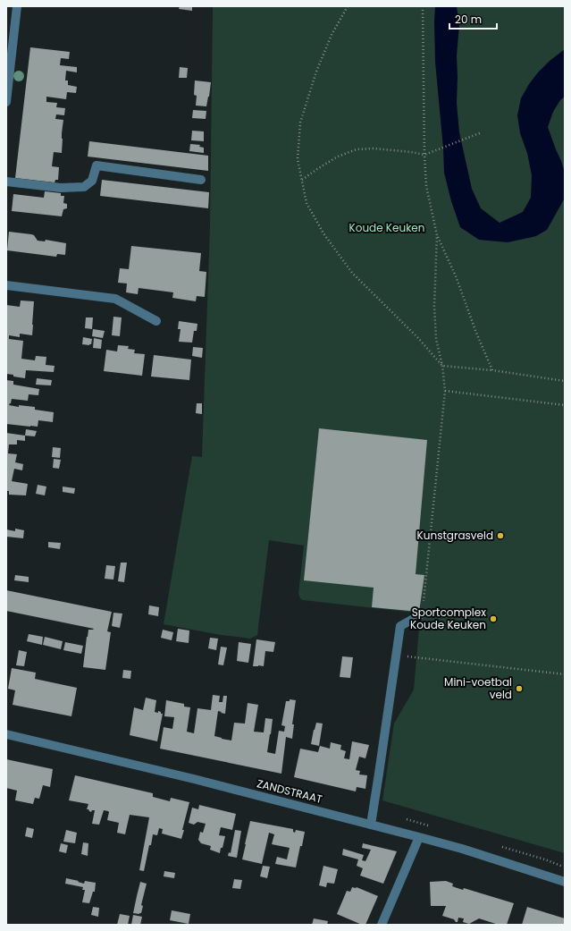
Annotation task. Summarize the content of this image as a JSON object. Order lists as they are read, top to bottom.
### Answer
{
  "streets": {
    "street": ["ZANDSTRAAT"]
  },
  "parks": ["Koude Keuken"],
  "places": ["Kunstgrasveld", "Sportcomplex Koude Keuken", "Mini-voetbal veld"],
  "scale_bar": "20 m"
}
